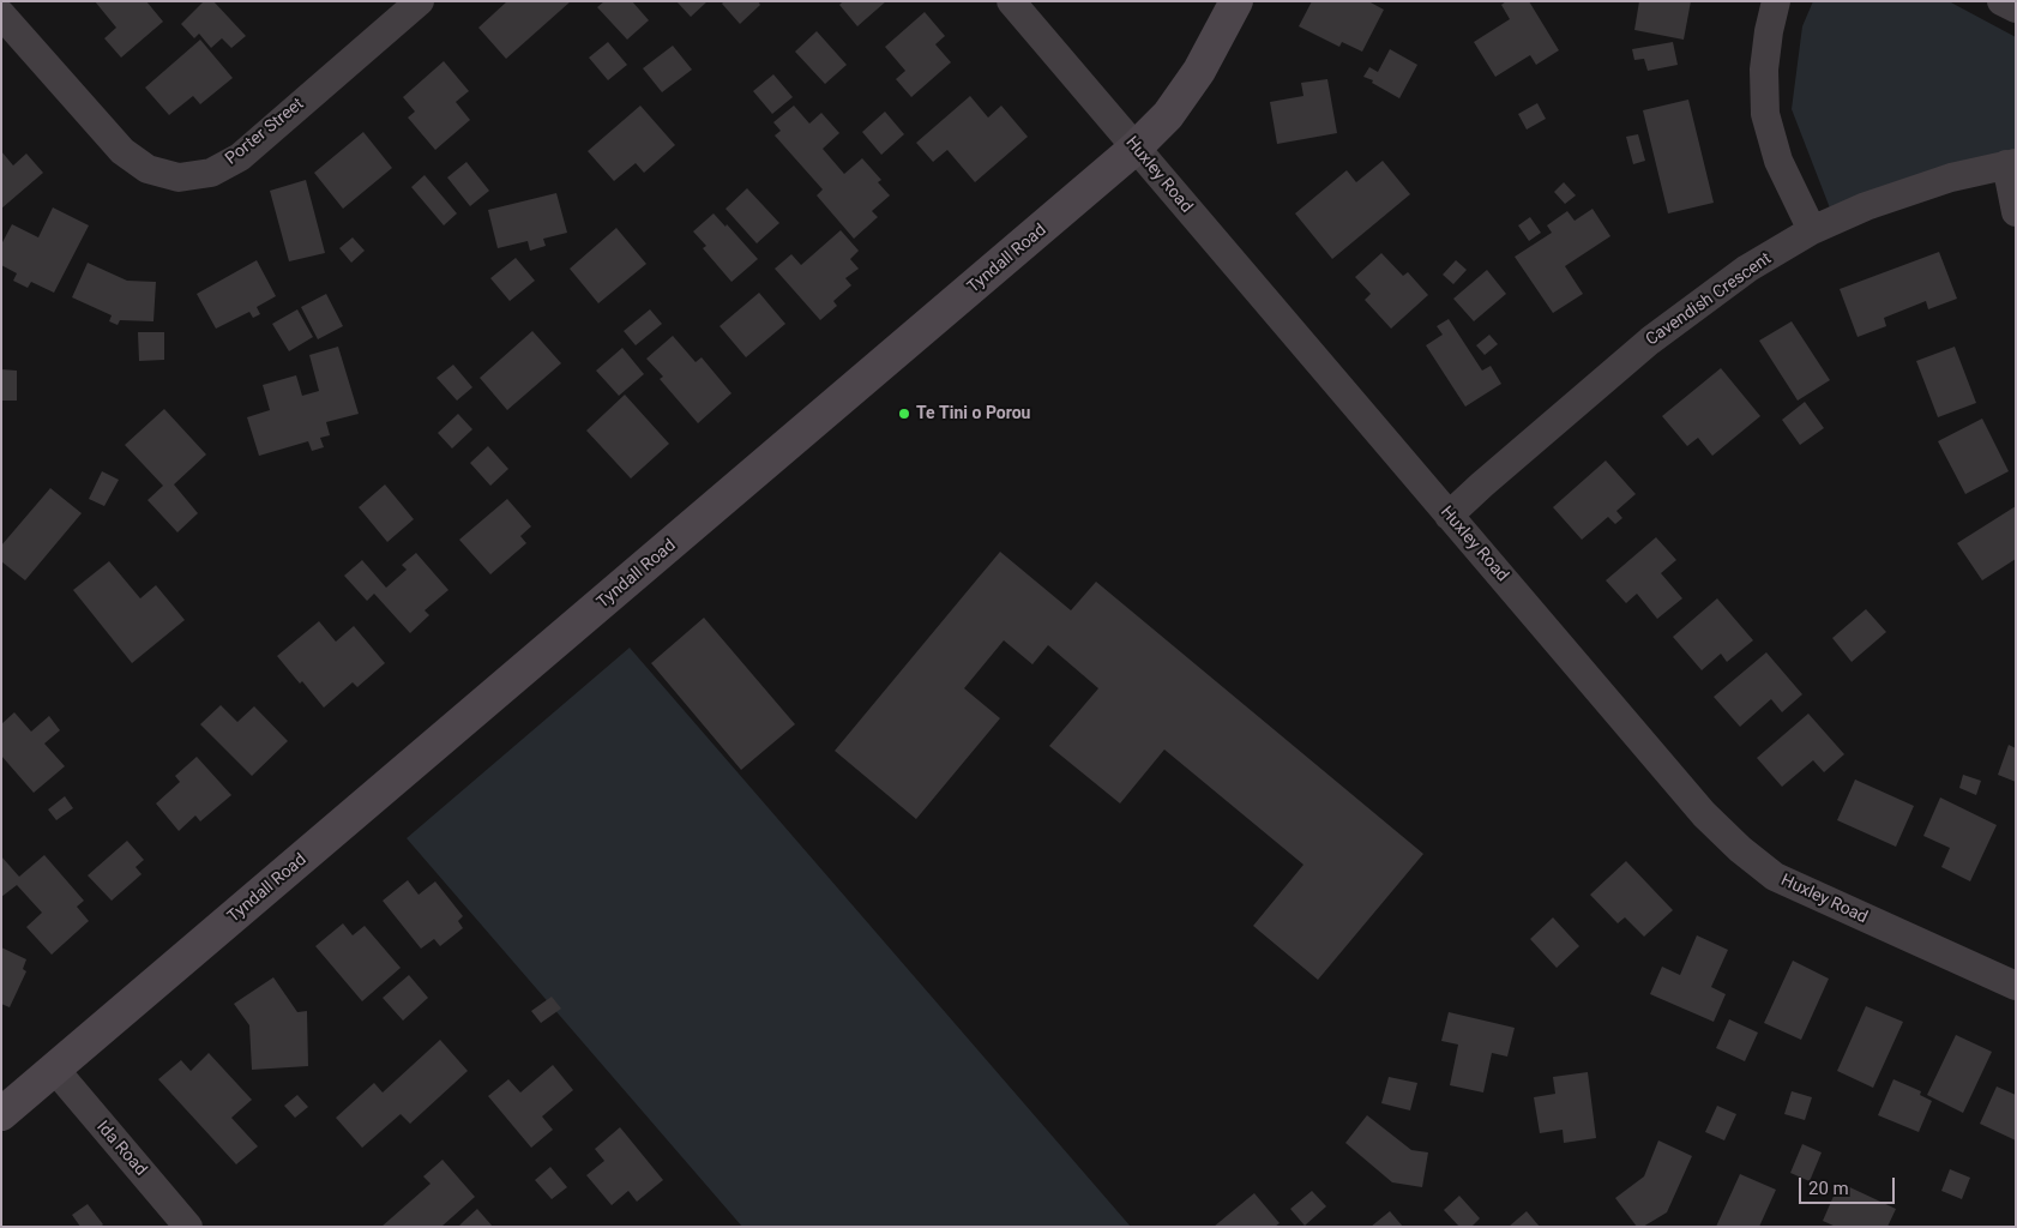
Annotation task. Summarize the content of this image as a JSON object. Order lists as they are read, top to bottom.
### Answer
{
  "streets": {
    "street": [
      "Porter Street",
      "Huxley Road",
      "Tyndall Road",
      "Cavendish Crescent",
      "Ida Road"
    ]
  },
  "crossings": [
    ["Huxley Road", "Tyndall Road"],
    ["Huxley Road", "Cavendish Crescent"],
    ["Tyndall Road", "Ida Road"]
  ],
  "places": ["Te Tini o Porou"],
  "scale_bar": "20 m"
}
